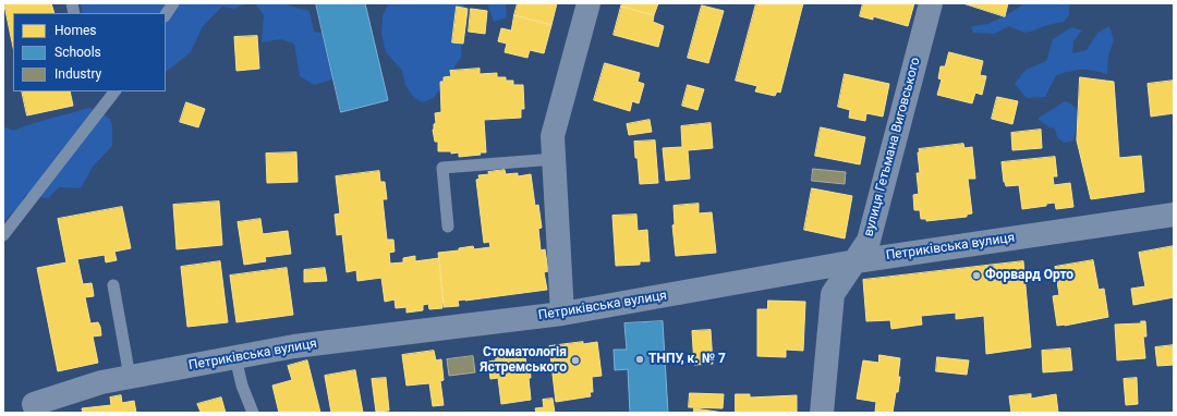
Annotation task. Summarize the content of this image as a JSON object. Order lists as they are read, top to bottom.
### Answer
{
  "streets": {
    "street": ["вулиця Гетьмана Виговського", "Петриківська вулиця"]
  },
  "crossings": [
    ["вулиця Гетьмана Виговського", "Петриківська вулиця"]
  ],
  "places": ["Форвард Орто", "ТНПУ, к. № 7", "Стоматологія Ястремського"],
  "legend": ["Homes", "Schools", "Industry"]
}
